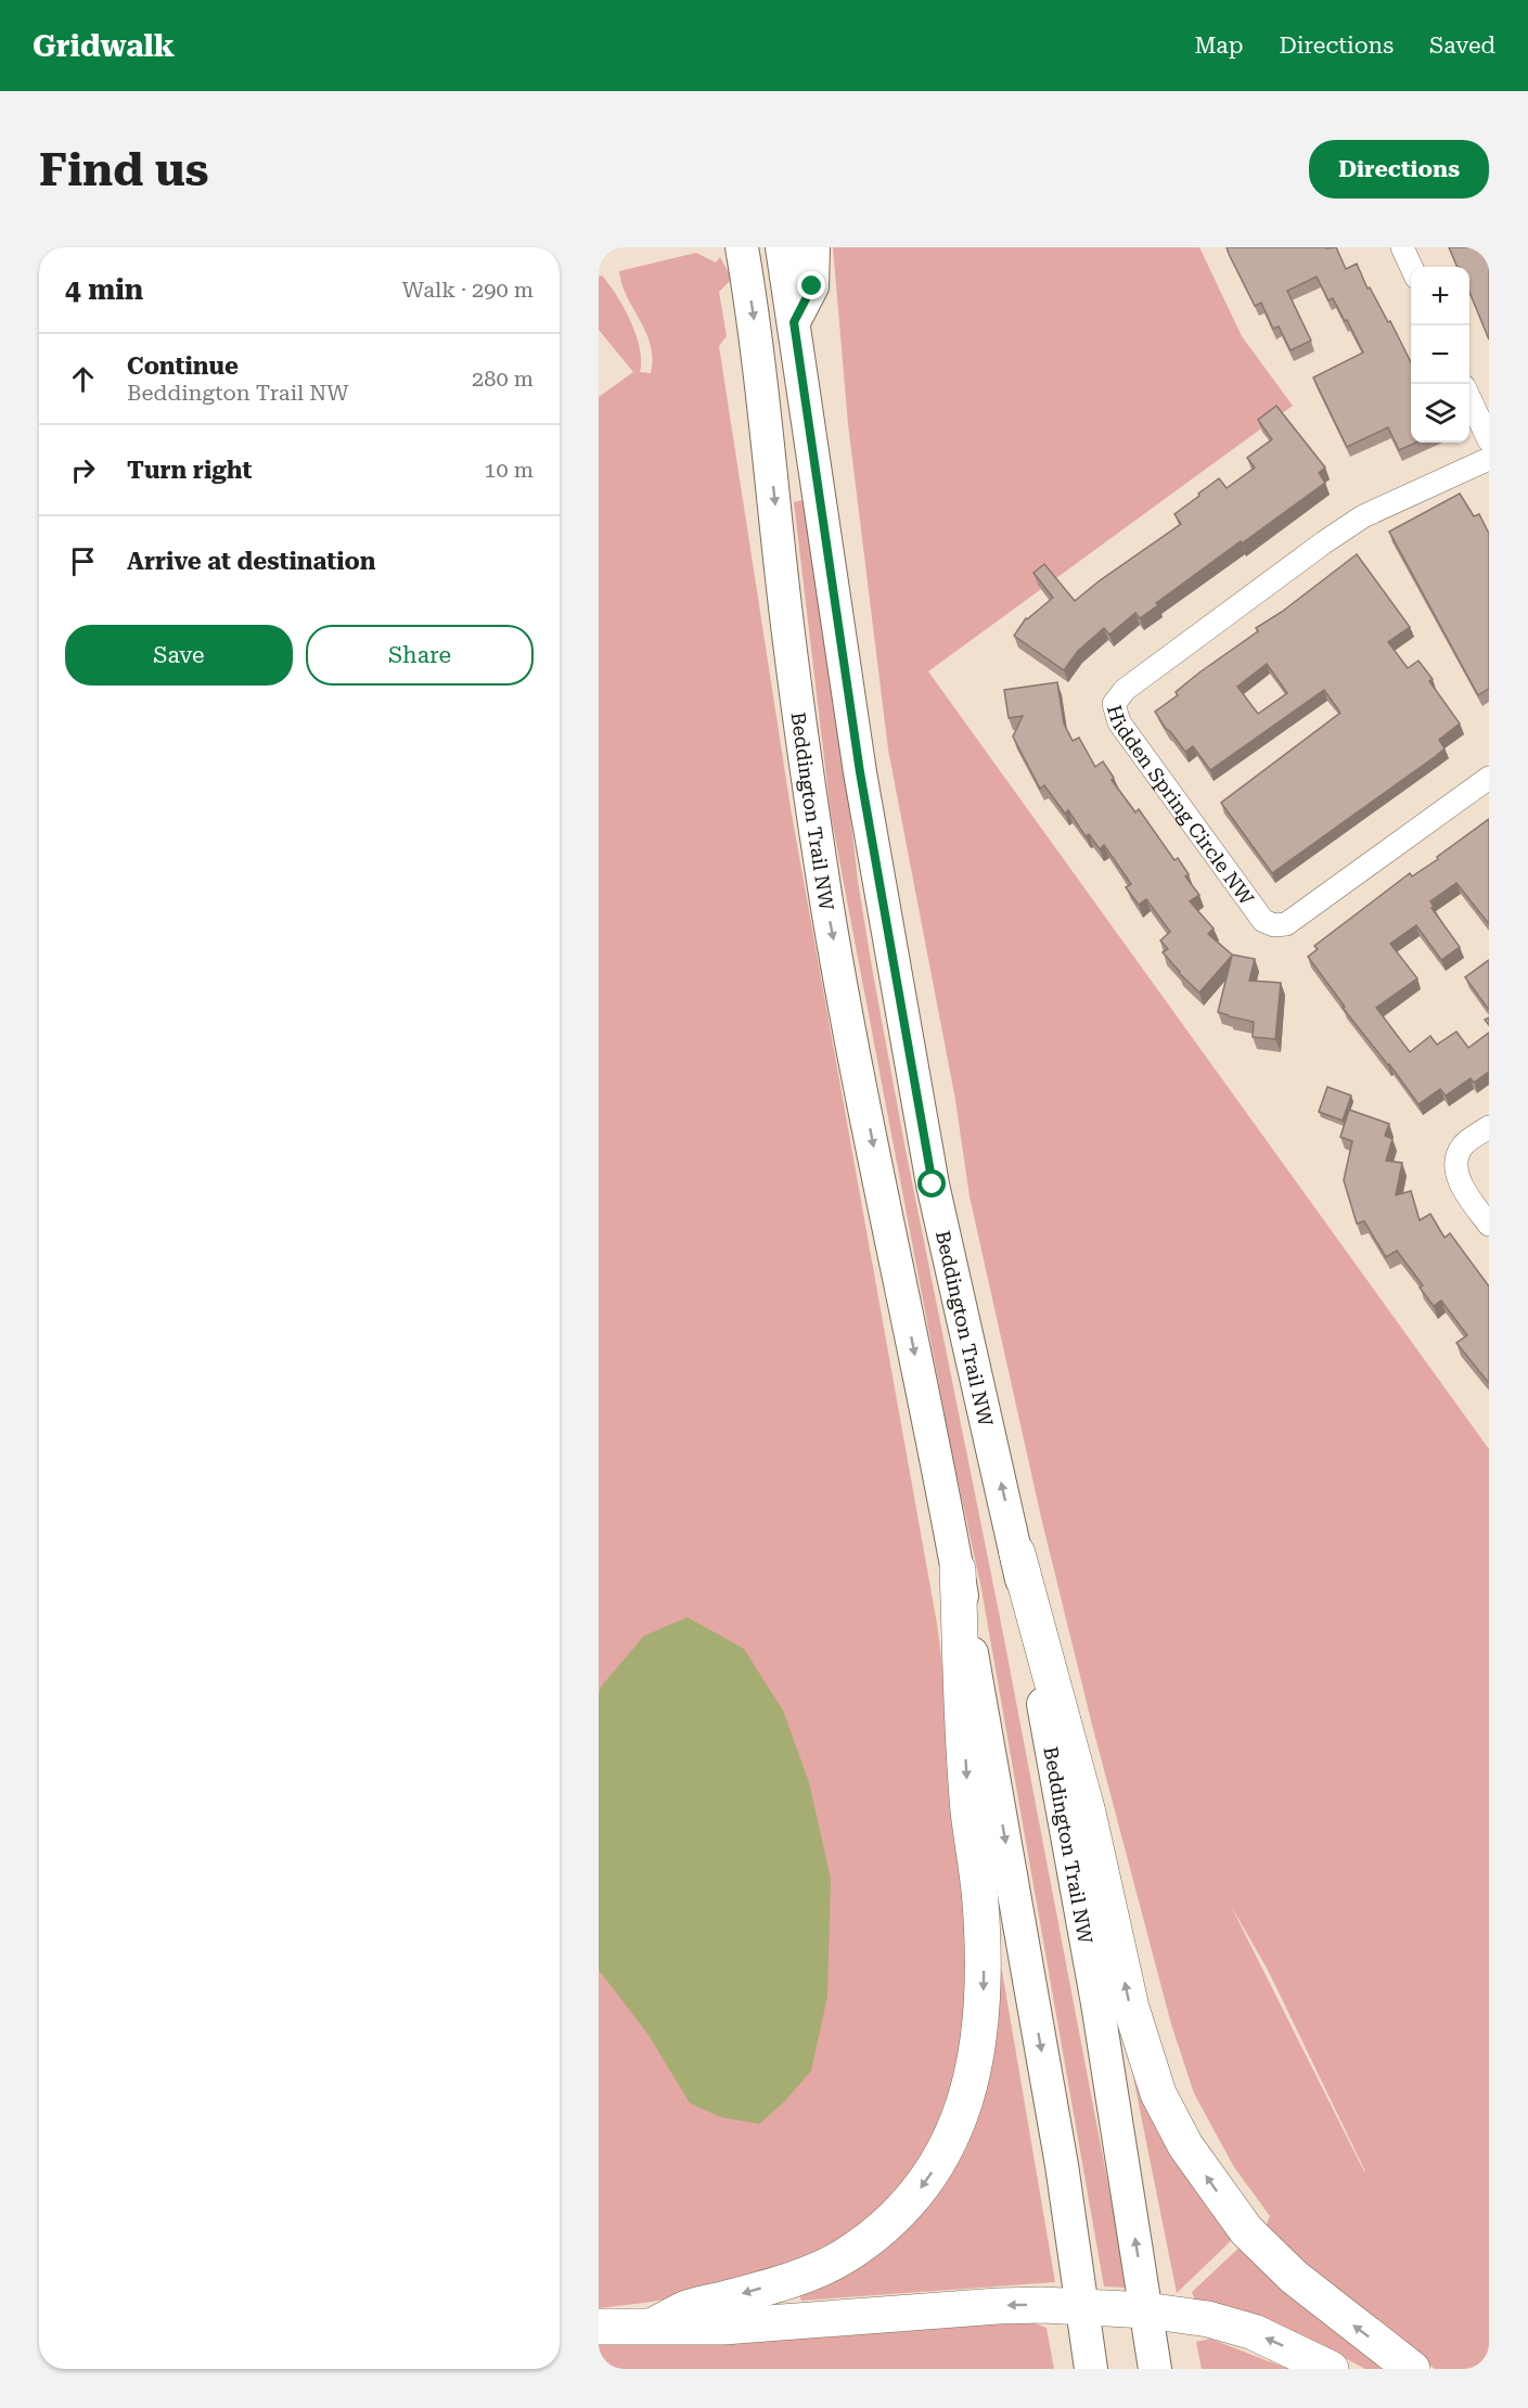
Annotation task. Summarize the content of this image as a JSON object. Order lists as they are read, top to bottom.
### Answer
{
  "streets": {
    "main road": ["Beddington Trail NW"],
    "street": ["Hidden Spring Circle NW"]
  },
  "page": {
    "header": "Gridwalk",
    "nav": ["Map", "Directions", "Saved"],
    "buttons": [
      "Directions",
      ["Save", "Share"]
    ],
    "title": "Find us",
    "heading": ["4 min", "Walk · 290 m"],
    "map_buttons": ["+", "−"],
    "list": [
      ["Continue", "Beddington Trail NW", "280 m"],
      ["Turn right", "10 m"],
      "Arrive at destination"
    ]
  }
}
